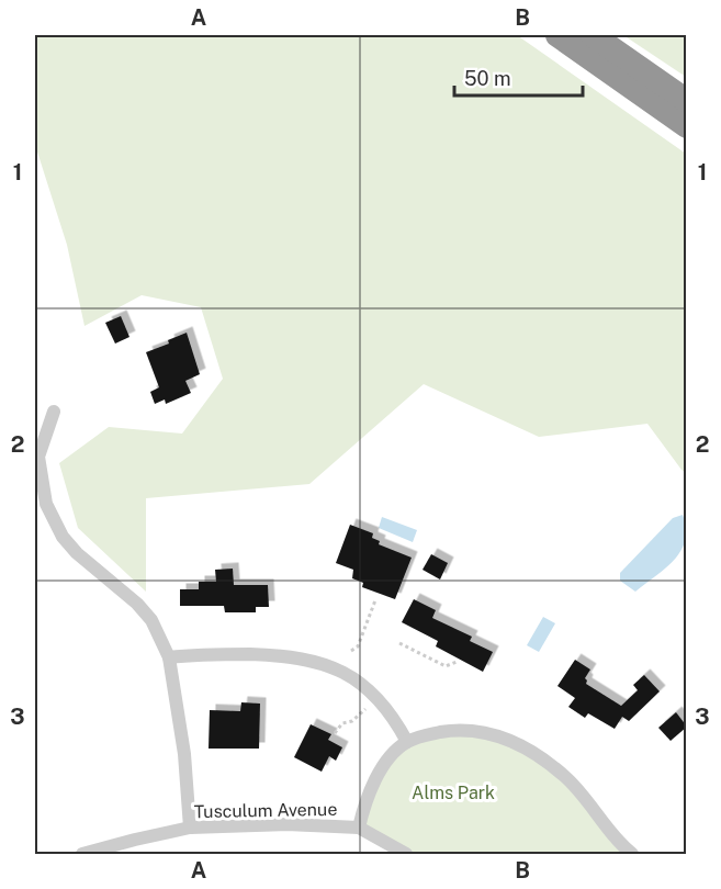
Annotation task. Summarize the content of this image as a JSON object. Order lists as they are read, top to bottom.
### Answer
{
  "streets": {
    "street": ["Tusculum Avenue"]
  },
  "parks": ["Alms Park"],
  "scale_bar": "50 m",
  "grid": {
    "columns": ["A", "B"],
    "rows": ["1", "2", "3"]
  }
}
